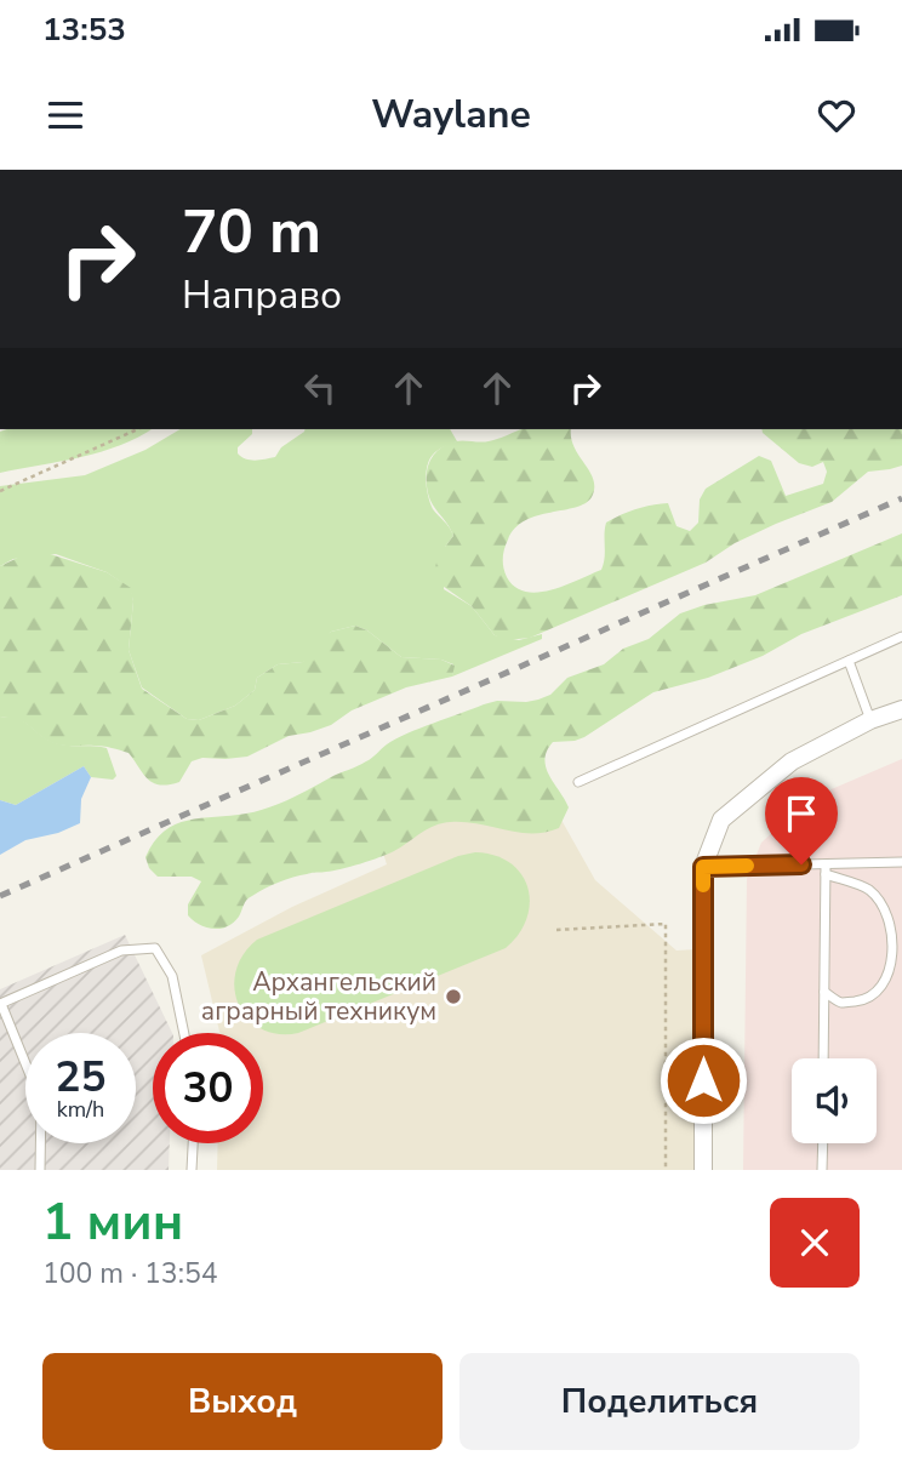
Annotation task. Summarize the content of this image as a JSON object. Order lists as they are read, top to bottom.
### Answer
{
  "places": ["Архангельский аграрный техникум"],
  "page": {
    "status": "13:53",
    "header": "Waylane",
    "turn": ["70 m", "Направо"],
    "speed": "25 km/h",
    "limit": "30",
    "heading": ["1 мин", "100 m · 13:54"],
    "buttons": ["Выход", "Поделиться"]
  }
}
